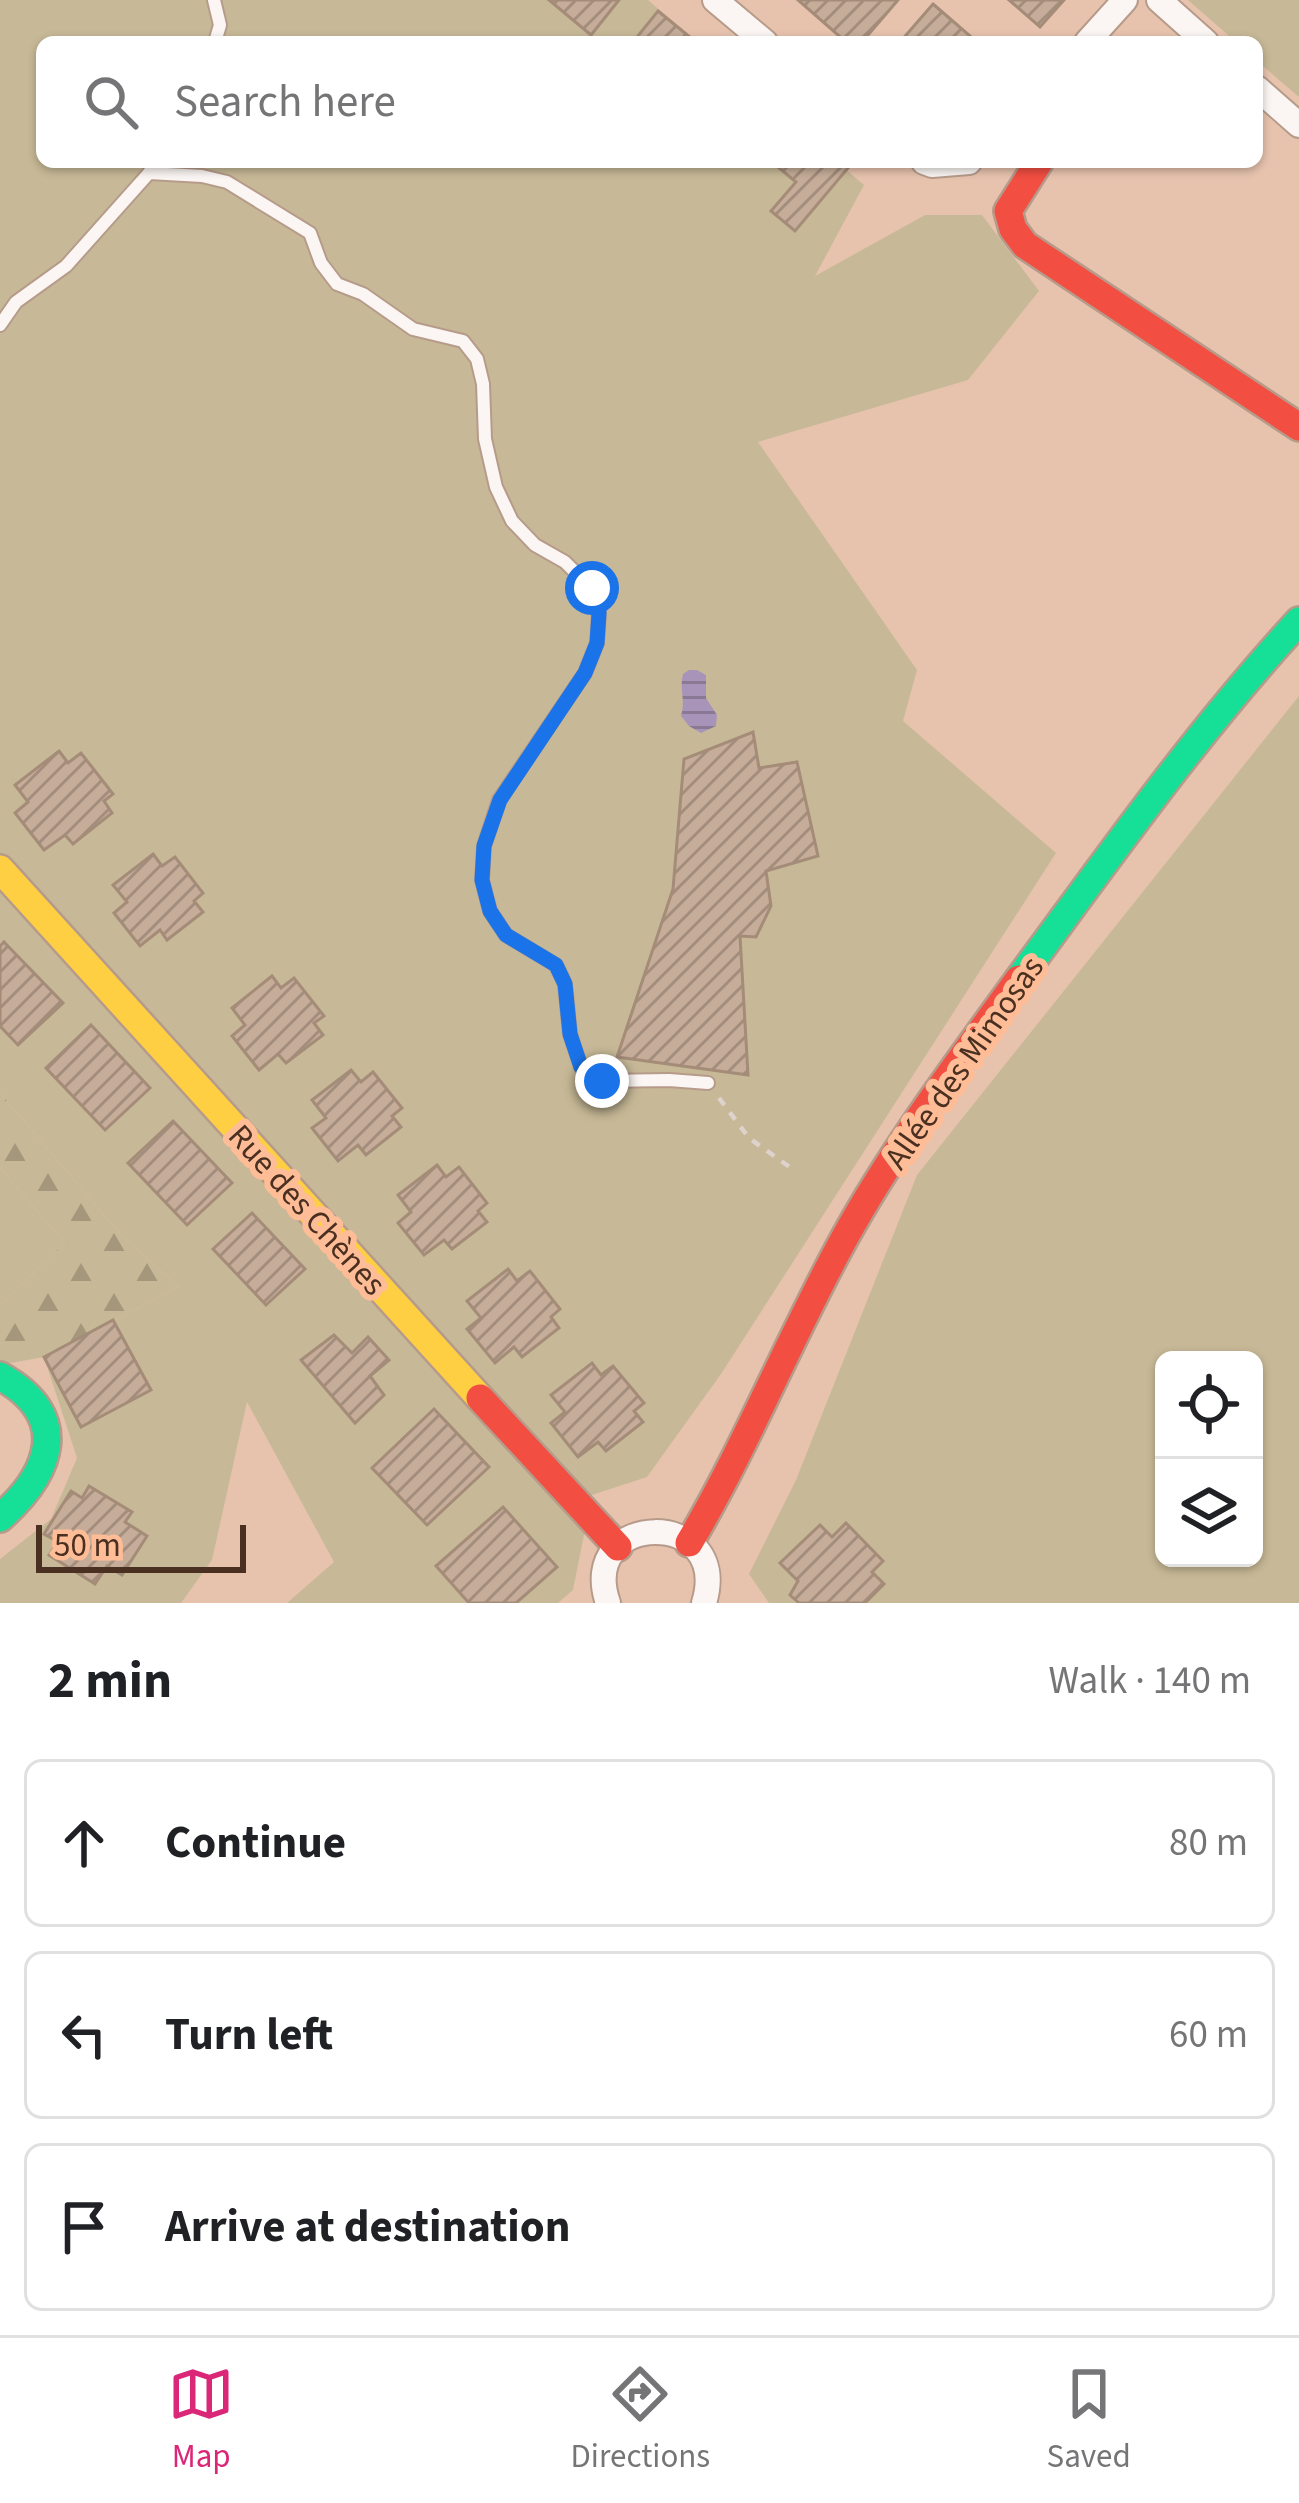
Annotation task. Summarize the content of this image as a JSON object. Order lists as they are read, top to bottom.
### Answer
{
  "streets": {
    "street": ["Allée des Mimosas", "Rue des Chènes"]
  },
  "scale_bar": "50 m",
  "page": {
    "search": "Search here",
    "scale": "50 m",
    "heading": ["2 min", "Walk · 140 m"],
    "list": [
      ["Continue", "80 m"],
      ["Turn left", "60 m"],
      "Arrive at destination"
    ],
    "nav": ["Map", "Directions", "Saved"]
  }
}
